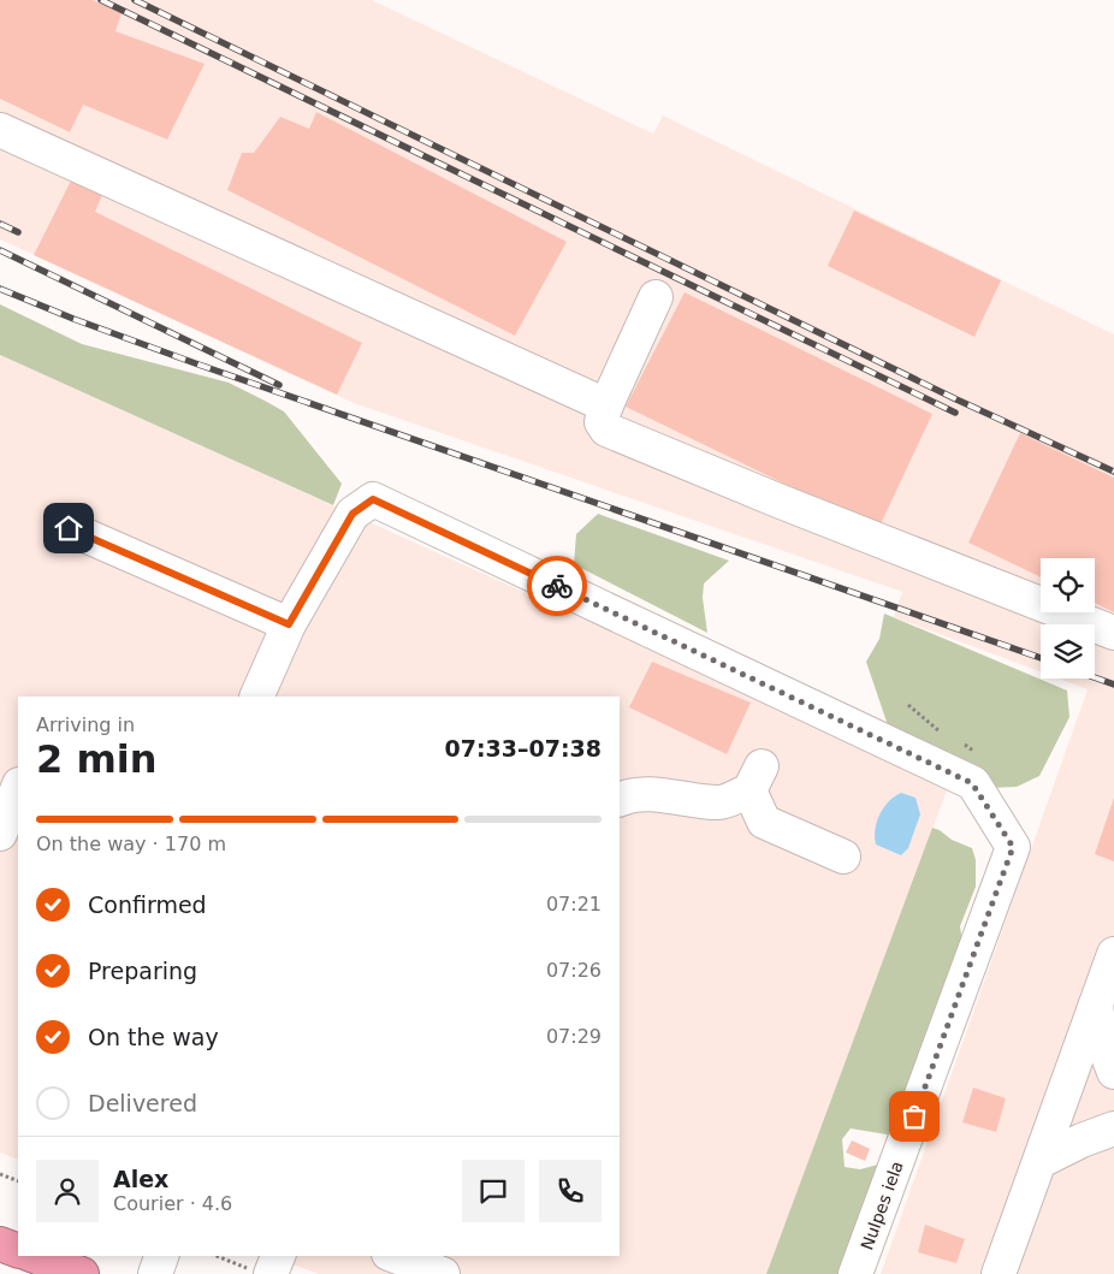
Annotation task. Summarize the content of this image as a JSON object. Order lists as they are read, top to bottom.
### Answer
{
  "streets": {
    "street": ["Nulpes iela"]
  },
  "page": {
    "heading": ["2 min", "Arriving in", "07:33–07:38"],
    "panel": ["Alex", "Courier · 4.6"],
    "bar": "On the way · 170 m",
    "list": [
      ["Confirmed", "07:21"],
      ["Preparing", "07:26"],
      ["On the way", "07:29"],
      "Delivered"
    ]
  }
}
